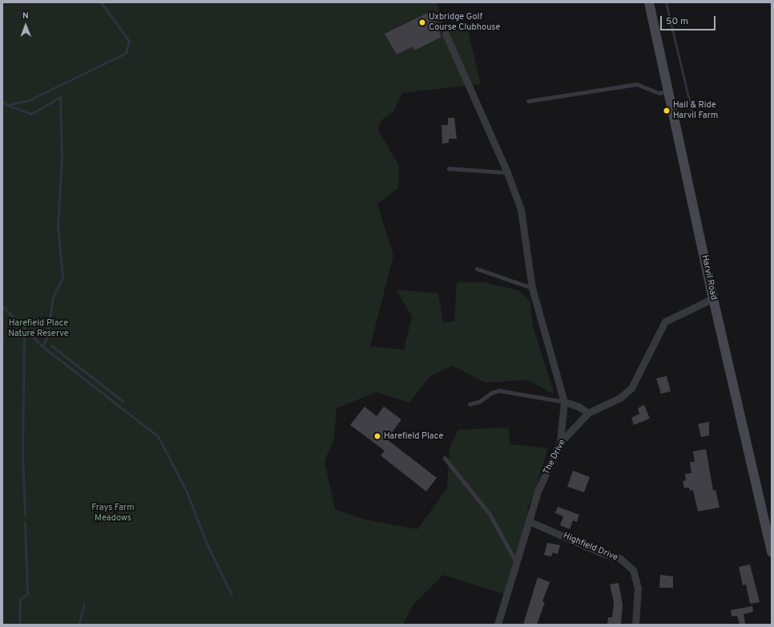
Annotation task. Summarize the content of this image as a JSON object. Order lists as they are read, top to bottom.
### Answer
{
  "streets": {
    "street": ["Harvil Road", "The Drive", "Highfield Drive"]
  },
  "crossings": [
    ["Harvil Road", "The Drive"],
    ["The Drive", "Highfield Drive"]
  ],
  "parks": ["Harefield Place Nature Reserve", "Frays Farm Meadows"],
  "places": ["Uxbridge Golf Course Clubhouse", "Hail & Ride Harvil Farm", "Harefield Place"],
  "scale_bar": "50 m",
  "north": "top"
}
